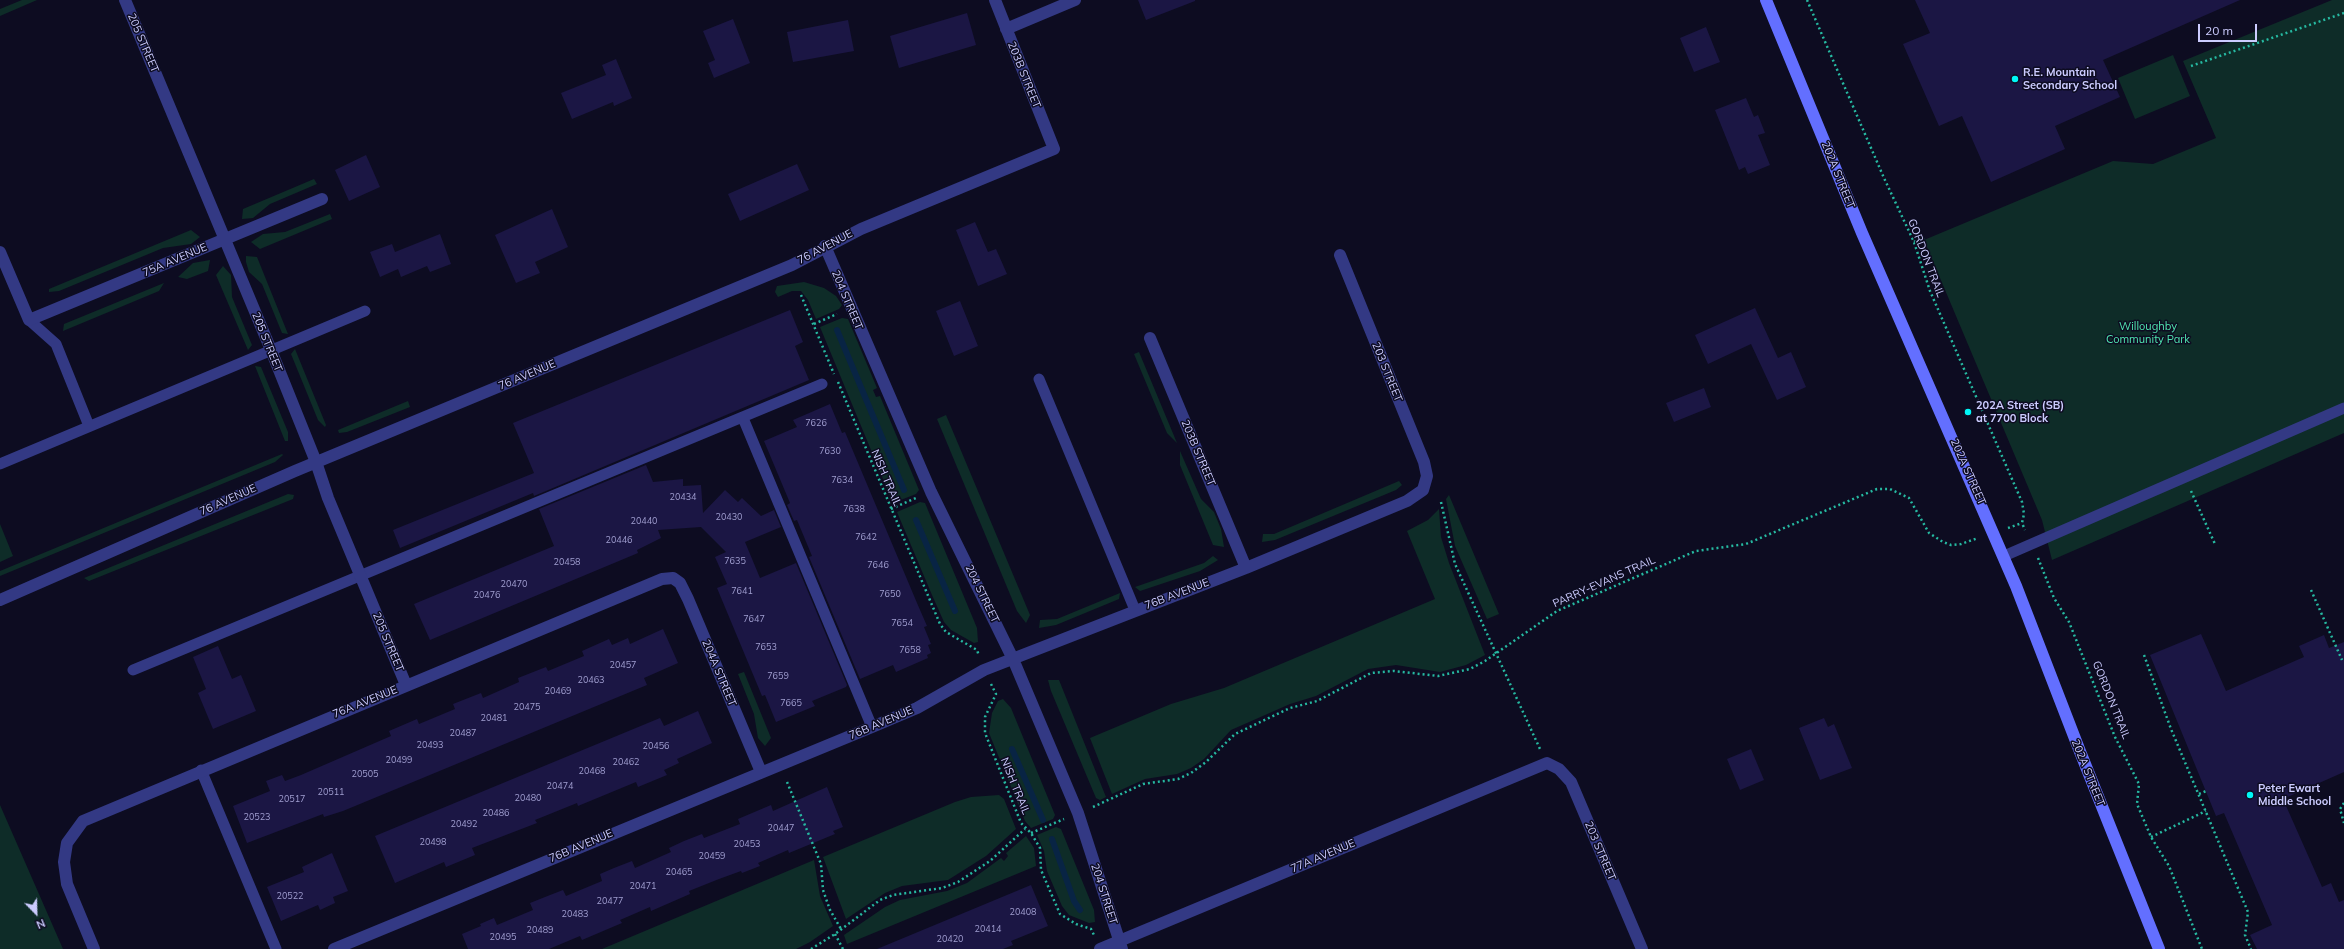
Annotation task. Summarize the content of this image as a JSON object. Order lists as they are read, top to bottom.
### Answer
{
  "streets": {
    "main road": ["202A STREET"],
    "street": [
      "205 STREET",
      "203B STREET",
      "76 AVENUE",
      "75A AVENUE",
      "204 STREET",
      "203 STREET",
      "76B AVENUE",
      "204A STREET",
      "76A AVENUE",
      "77A AVENUE"
    ],
    "path": ["GORDON TRAIL", "NISH TRAIL", "PARRY-EVANS TRAIL"]
  },
  "crossings": [
    ["205 STREET", "76 AVENUE"],
    ["205 STREET", "75A AVENUE"],
    ["205 STREET", "76A AVENUE"],
    ["203B STREET", "76 AVENUE"],
    ["203B STREET", "76B AVENUE"],
    ["76 AVENUE", "204 STREET"],
    ["204 STREET", "76B AVENUE"],
    ["204 STREET", "77A AVENUE"],
    ["203 STREET", "76B AVENUE"],
    ["203 STREET", "77A AVENUE"],
    ["76B AVENUE", "204A STREET"],
    ["204A STREET", "76A AVENUE"]
  ],
  "parks": ["Willoughby Community Park"],
  "places": ["R.E. Mountain Secondary School", "202A Street (SB) at 7700 Block", "Peter Ewart Middle School"],
  "house_numbers": [
    "7626",
    "7630",
    "7634",
    "20434",
    "7638",
    "20430",
    "20440",
    "7642",
    "20446",
    "7635",
    "20458",
    "7646",
    "20470",
    "7641",
    "7650",
    "20476",
    "7647",
    "7654",
    "7653",
    "7658",
    "20457",
    "7659",
    "20463",
    "20469",
    "7665",
    "20475",
    "20481",
    "20487",
    "20493",
    "20456",
    "20499",
    "20462",
    "20468",
    "20505",
    "20474",
    "20511",
    "20480",
    "20517",
    "20486",
    "20523",
    "20492",
    "20447",
    "20498",
    "20453",
    "20459",
    "20465",
    "20471",
    "20522",
    "20477",
    "20408",
    "20483",
    "20414",
    "20489",
    "20495",
    "20420"
  ],
  "scale_bar": "20 m",
  "north": "bottom right"
}
